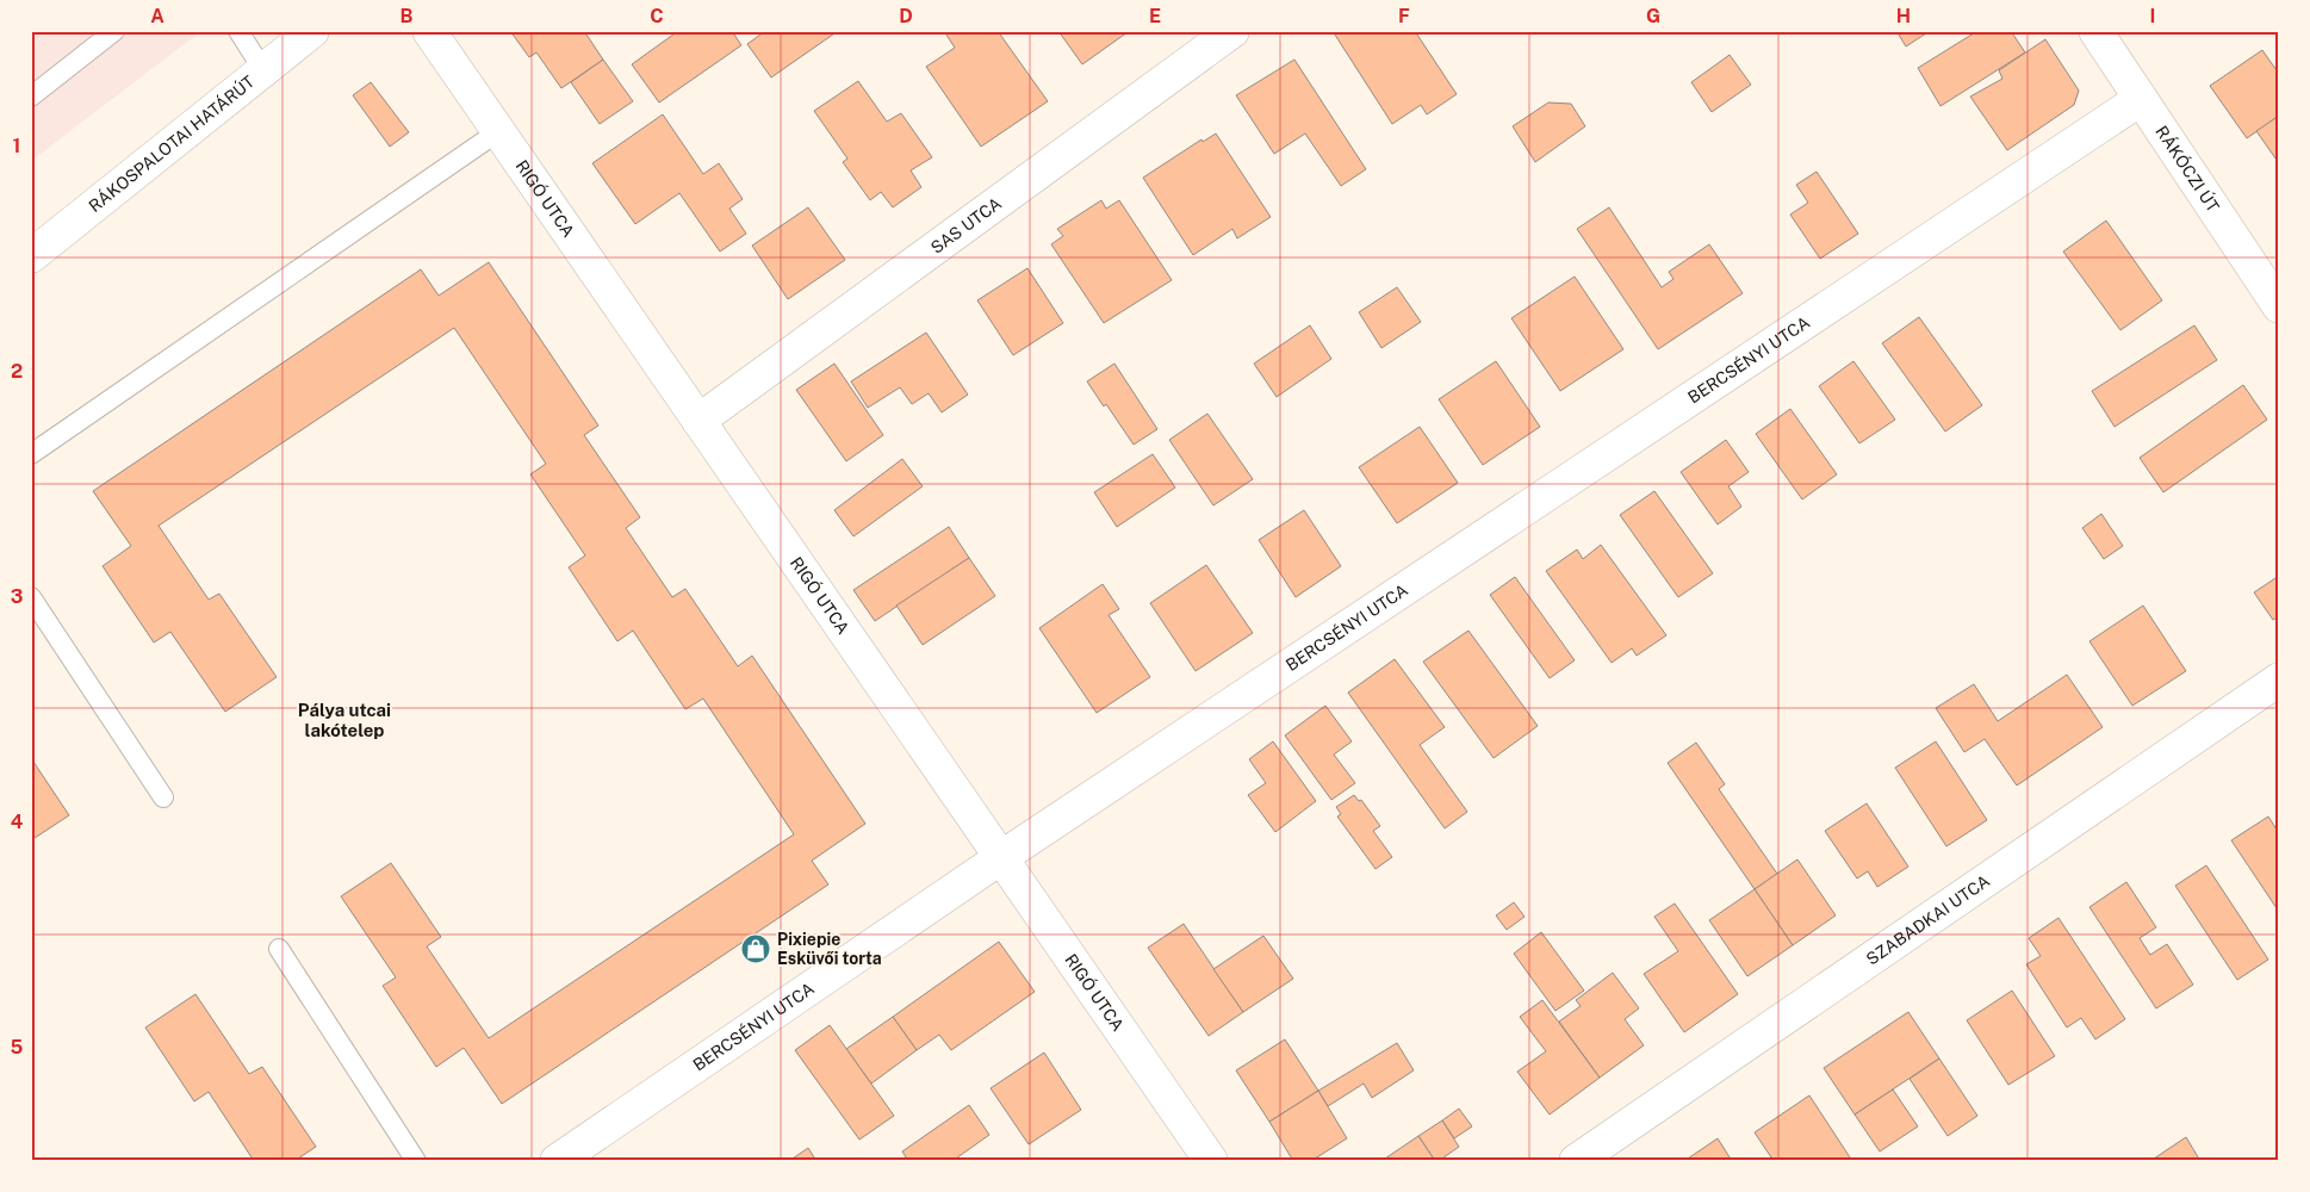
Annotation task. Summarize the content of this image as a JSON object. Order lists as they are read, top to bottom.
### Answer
{
  "streets": {
    "street": [
      "RÁKOSPALOTAI HATÁRÚT",
      "RÁKÓCZI ÚT",
      "RIGÓ UTCA",
      "SAS UTCA",
      "BERCSÉNYI UTCA",
      "SZABADKAI UTCA"
    ]
  },
  "crossings": [
    ["RÁKÓCZI ÚT", "BERCSÉNYI UTCA"],
    ["RIGÓ UTCA", "SAS UTCA"],
    ["RIGÓ UTCA", "BERCSÉNYI UTCA"]
  ],
  "districts": ["Pálya utcai lakótelep"],
  "places": {
    "shop": ["Pixiepie Esküvői torta"]
  },
  "grid": {
    "columns": [
      "A",
      "B",
      "C",
      "D",
      "E",
      "F",
      "G",
      "H",
      "I"
    ],
    "rows": [
      "1",
      "2",
      "3",
      "4",
      "5"
    ]
  }
}
